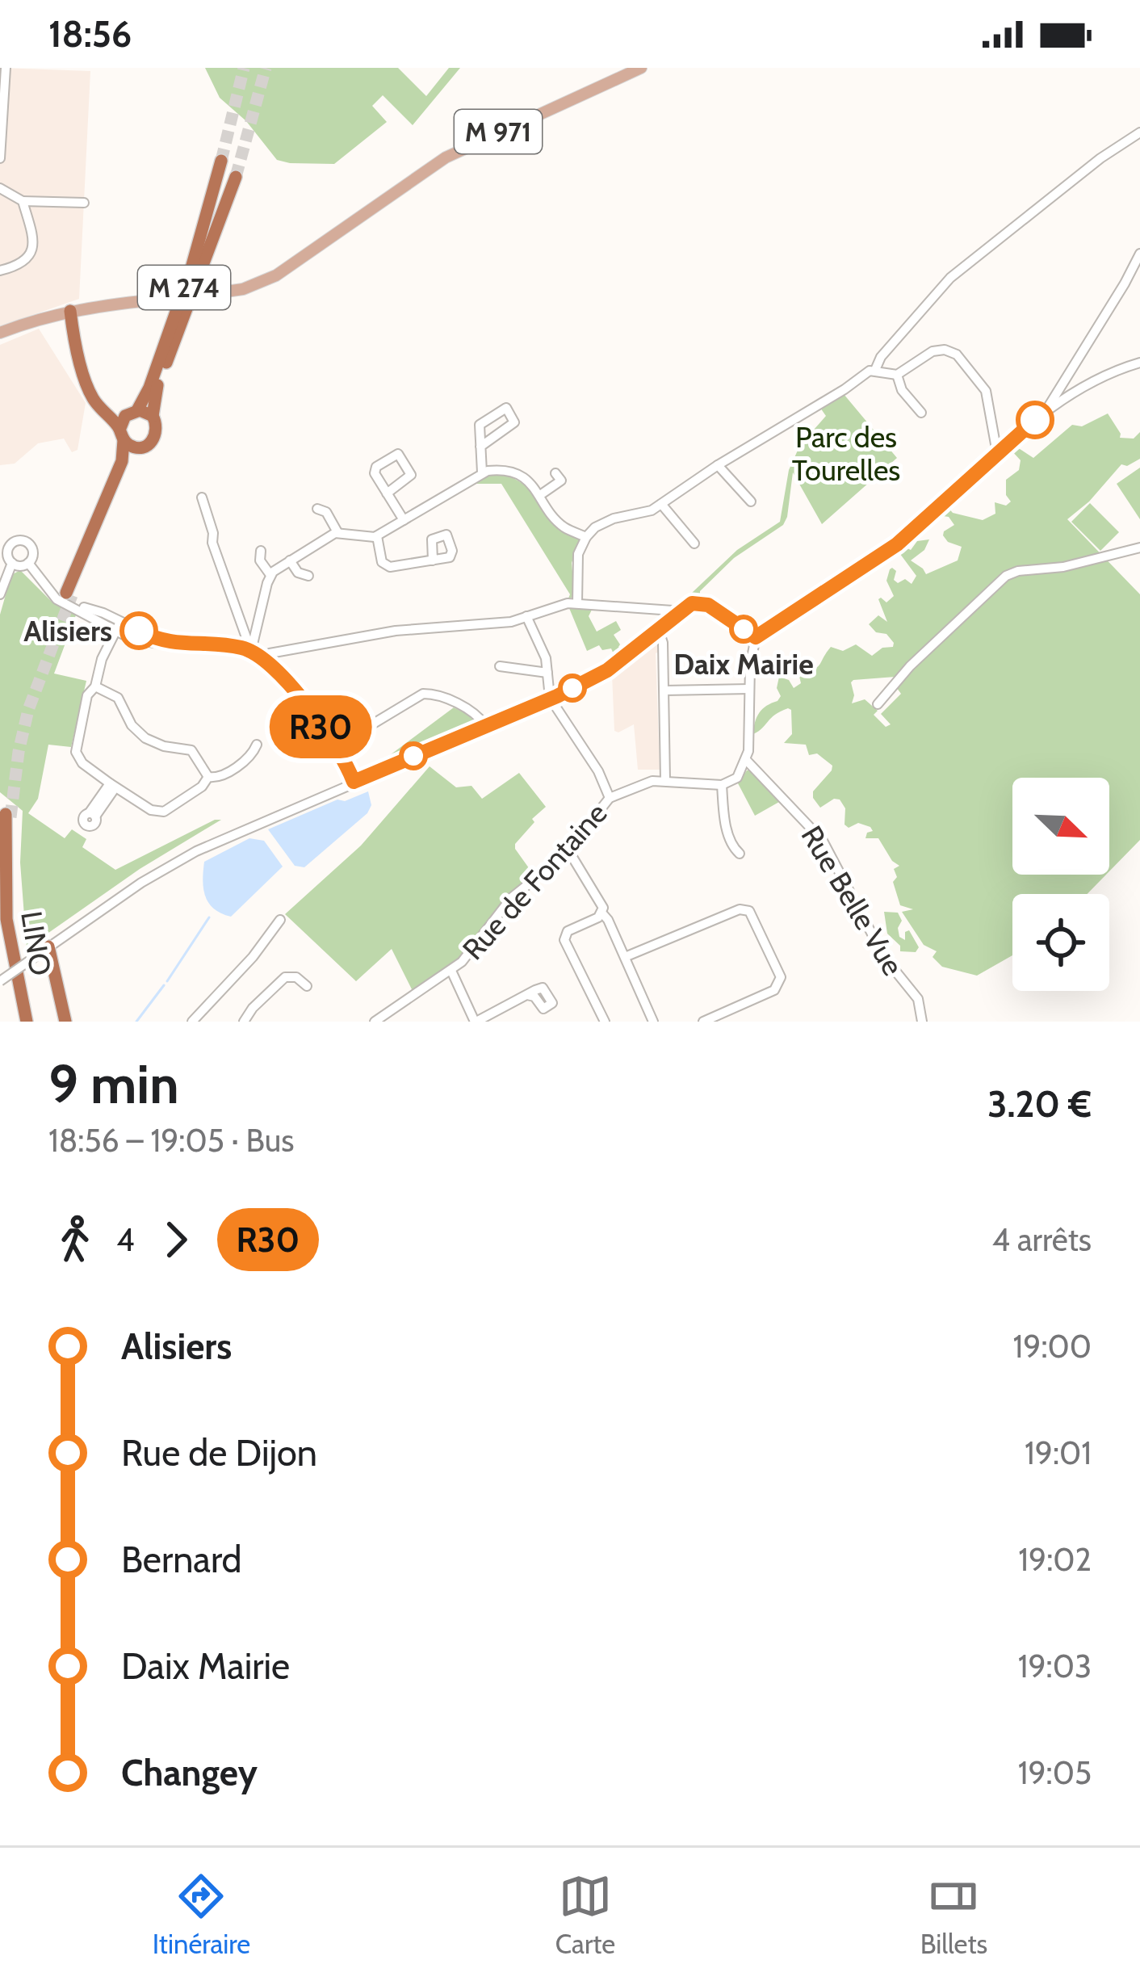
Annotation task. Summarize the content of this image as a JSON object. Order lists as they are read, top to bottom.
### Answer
{
  "streets": {
    "highway": ["M 274", "LINO"],
    "main road": ["M 971"],
    "street": ["Rue de Fontaine", "Rue Belle Vue"]
  },
  "parks": ["Parc des Tourelles"],
  "places": ["Daix Mairie", "Alisiers"],
  "lines": ["bus line R30"],
  "north": "bottom right",
  "page": {
    "status": "18:56",
    "on_map": "R30",
    "heading": ["9 min", "18:56 – 19:05 · Bus", "3.20 €"],
    "legs": ["4", "R30", "4 arrêts"],
    "list": [
      {
        "name": "Alisiers",
        "value": "19:00"
      },
      {
        "name": "Rue de Dijon",
        "value": "19:01"
      },
      {
        "name": "Bernard",
        "value": "19:02"
      },
      {
        "name": "Daix Mairie",
        "value": "19:03"
      },
      {
        "name": "Changey",
        "value": "19:05"
      }
    ],
    "tabs": ["Itinéraire", "Carte", "Billets"]
  }
}
